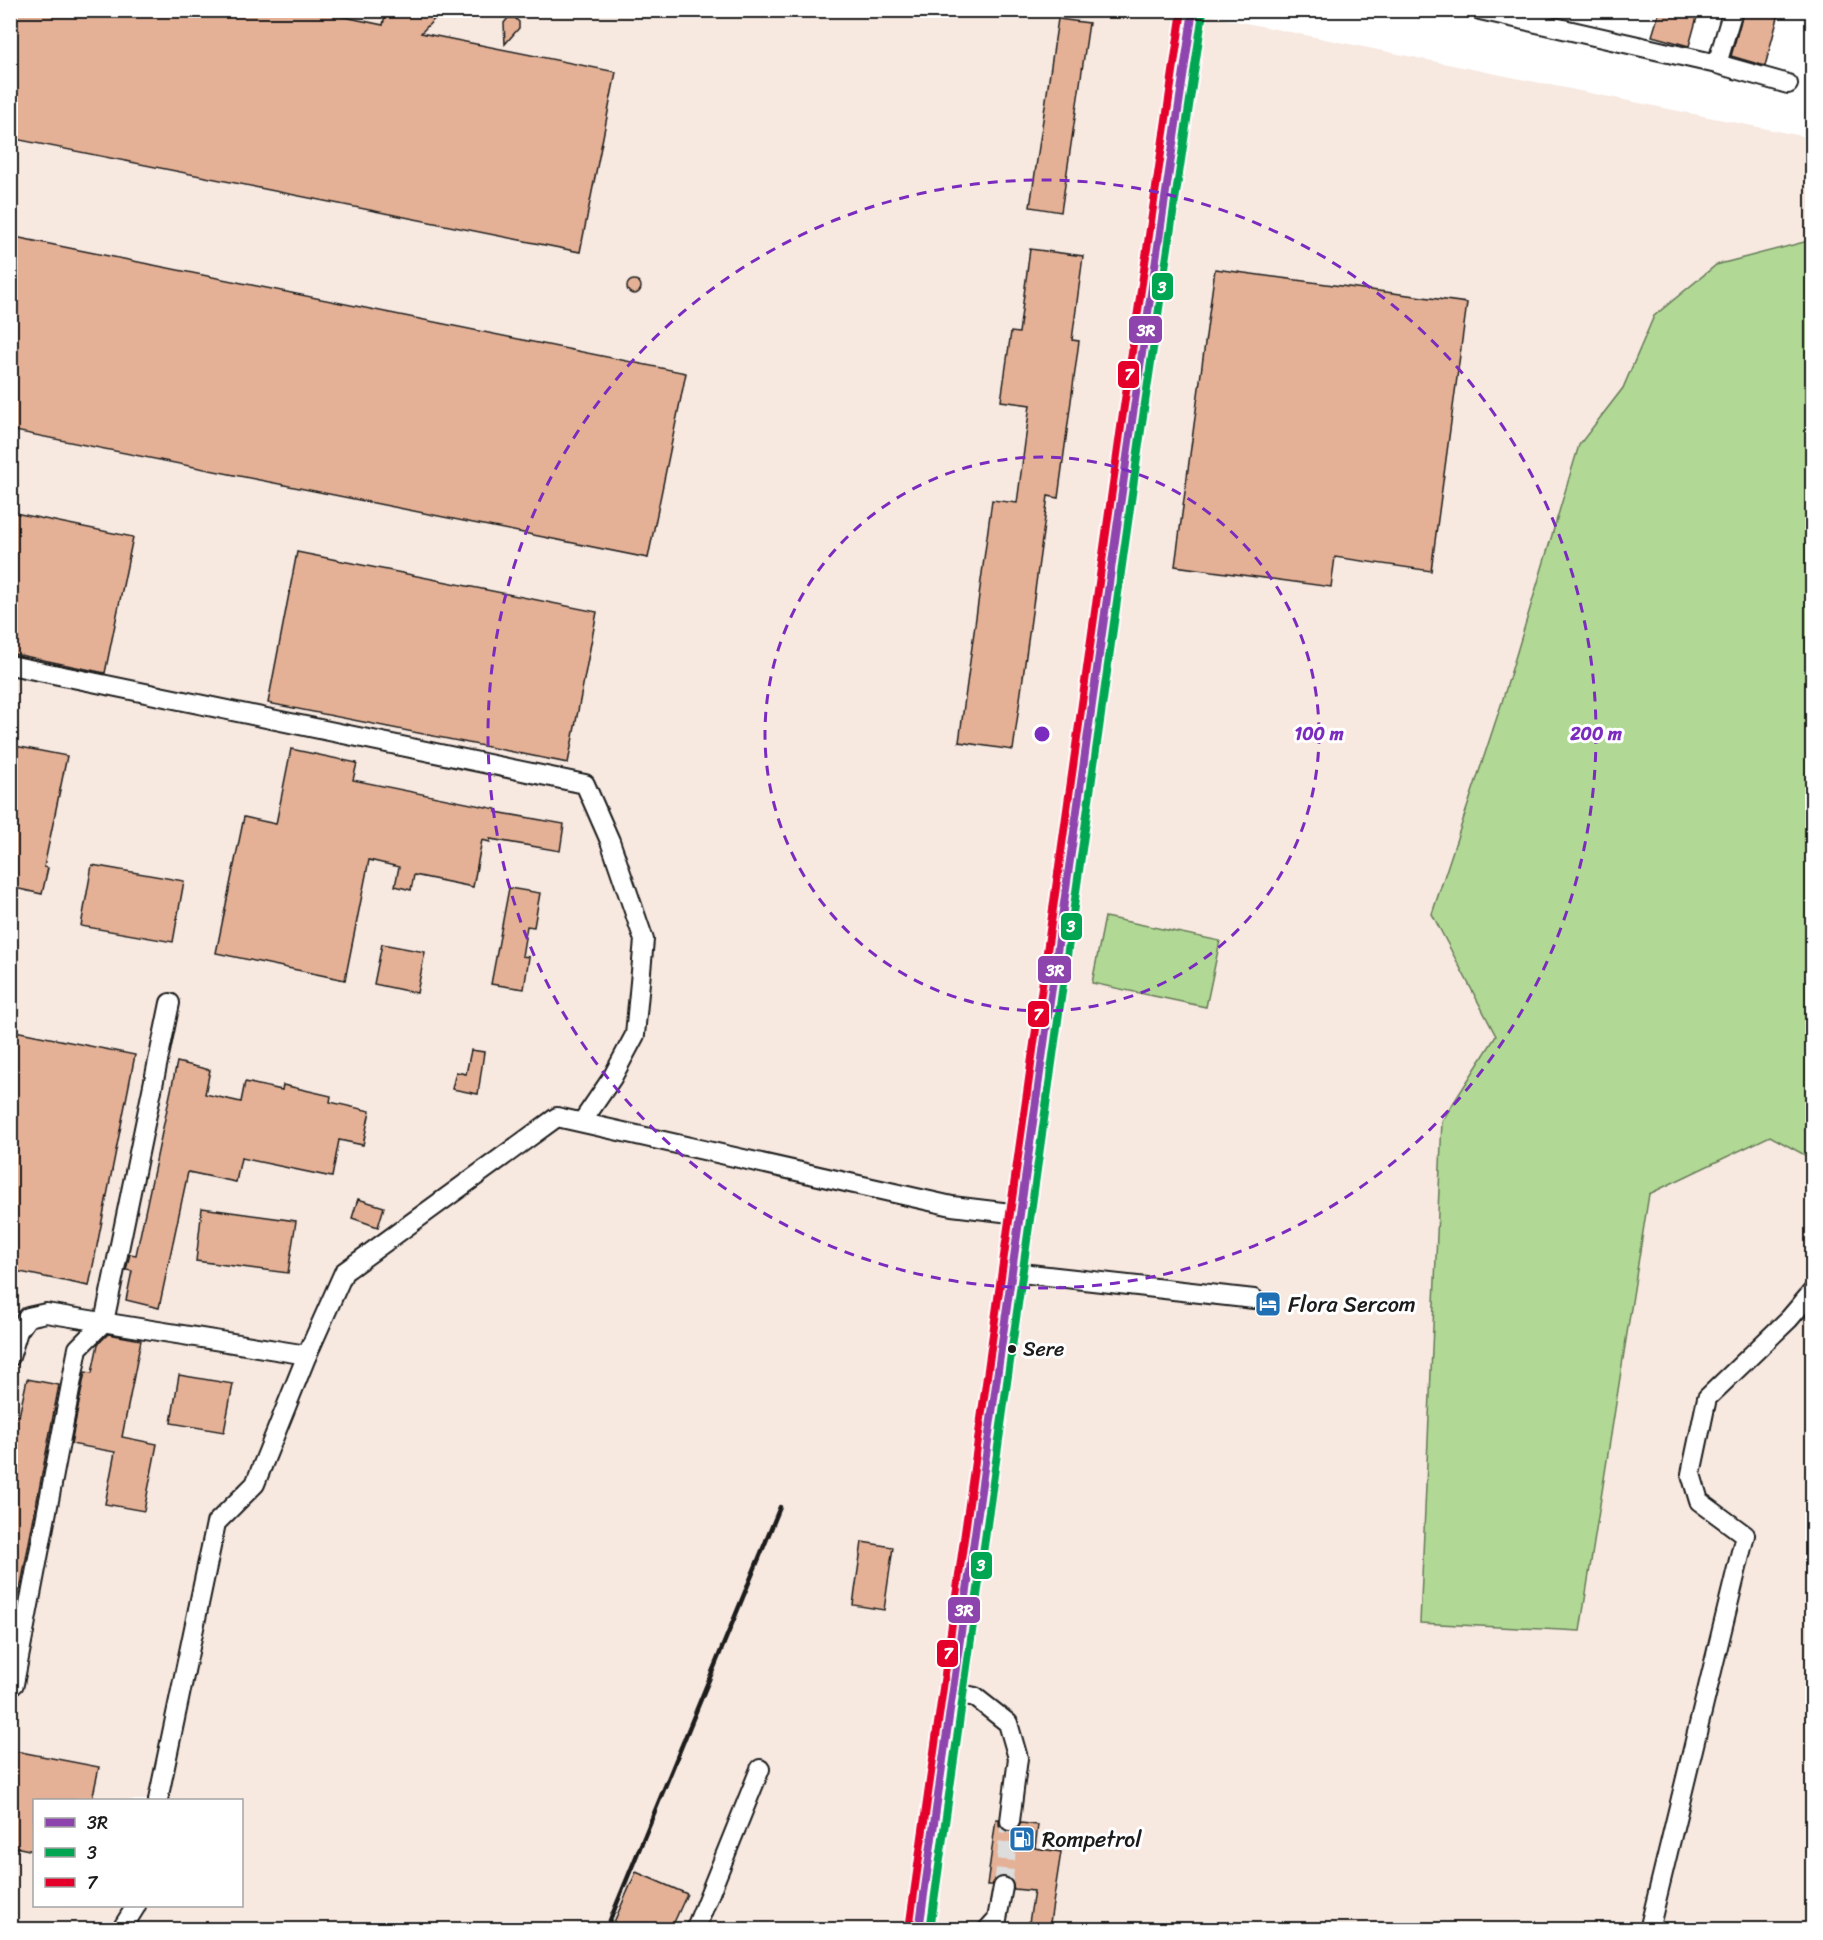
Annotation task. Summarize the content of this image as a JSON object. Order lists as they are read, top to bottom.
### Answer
{
  "places": {
    "hotel": ["Flora Sercom"],
    "other": ["Sere"],
    "fuel station": ["Rompetrol"]
  },
  "lines": ["transit line 3R", "transit line 7", "transit line 3"],
  "legend": ["3R", "3", "7"],
  "rings": ["100 m", "200 m"]
}
